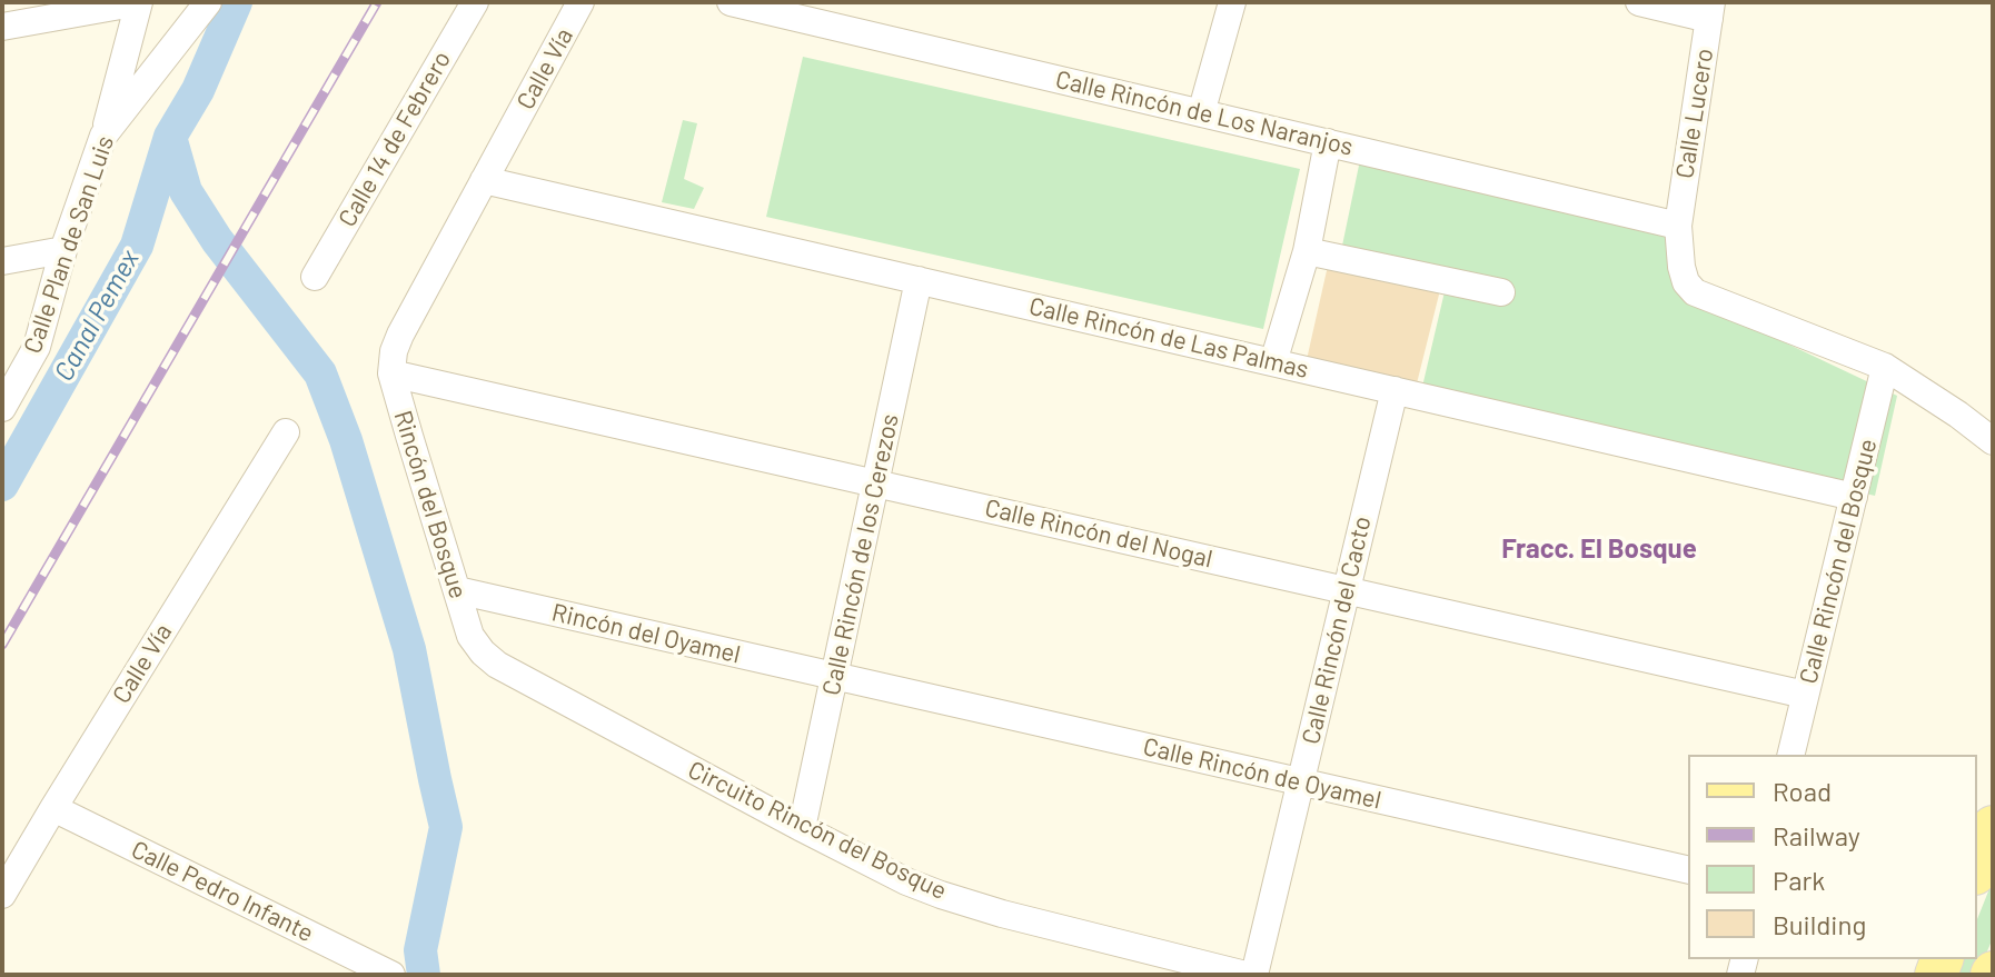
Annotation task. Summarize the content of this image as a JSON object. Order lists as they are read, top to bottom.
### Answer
{
  "streets": {
    "street": [
      "Calle Vía",
      "Calle Rincón de Los Naranjos",
      "Calle Lucero",
      "Calle 14 de Febrero",
      "Calle Plan de San Luis",
      "Calle Rincón de Las Palmas",
      "Rincón del Bosque",
      "Calle Rincón del Nogal",
      "Calle Rincón de los Cerezos",
      "Calle Rincón del Bosque",
      "Calle Rincón del Cacto",
      "Rincón del Oyamel",
      "Calle Rincón de Oyamel",
      "Circuito Rincón del Bosque",
      "Calle Pedro Infante"
    ]
  },
  "crossings": [
    ["Calle Vía", "Calle Rincón de Las Palmas"],
    ["Calle Vía", "Rincón del Bosque"],
    ["Calle Vía", "Calle Rincón del Nogal"],
    ["Calle Vía", "Calle Pedro Infante"],
    ["Calle Rincón de Los Naranjos", "Calle Lucero"],
    ["Calle Lucero", "Calle Rincón del Bosque"],
    ["Calle Rincón de Las Palmas", "Calle Rincón de los Cerezos"],
    ["Calle Rincón de Las Palmas", "Calle Rincón del Bosque"],
    ["Calle Rincón de Las Palmas", "Calle Rincón del Cacto"],
    ["Rincón del Bosque", "Calle Rincón del Nogal"],
    ["Rincón del Bosque", "Rincón del Oyamel"],
    ["Rincón del Bosque", "Circuito Rincón del Bosque"],
    ["Calle Rincón del Nogal", "Calle Rincón de los Cerezos"],
    ["Calle Rincón del Nogal", "Calle Rincón del Bosque"],
    ["Calle Rincón del Nogal", "Calle Rincón del Cacto"],
    ["Calle Rincón de los Cerezos", "Rincón del Oyamel"],
    ["Calle Rincón de los Cerezos", "Calle Rincón de Oyamel"],
    ["Calle Rincón de los Cerezos", "Circuito Rincón del Bosque"],
    ["Calle Rincón del Cacto", "Calle Rincón de Oyamel"],
    ["Rincón del Oyamel", "Calle Rincón de Oyamel"]
  ],
  "districts": ["Fracc. El Bosque"],
  "water": ["Canal Pemex"],
  "legend": [
    "Road",
    "Railway",
    "Park",
    "Building"
  ]
}
